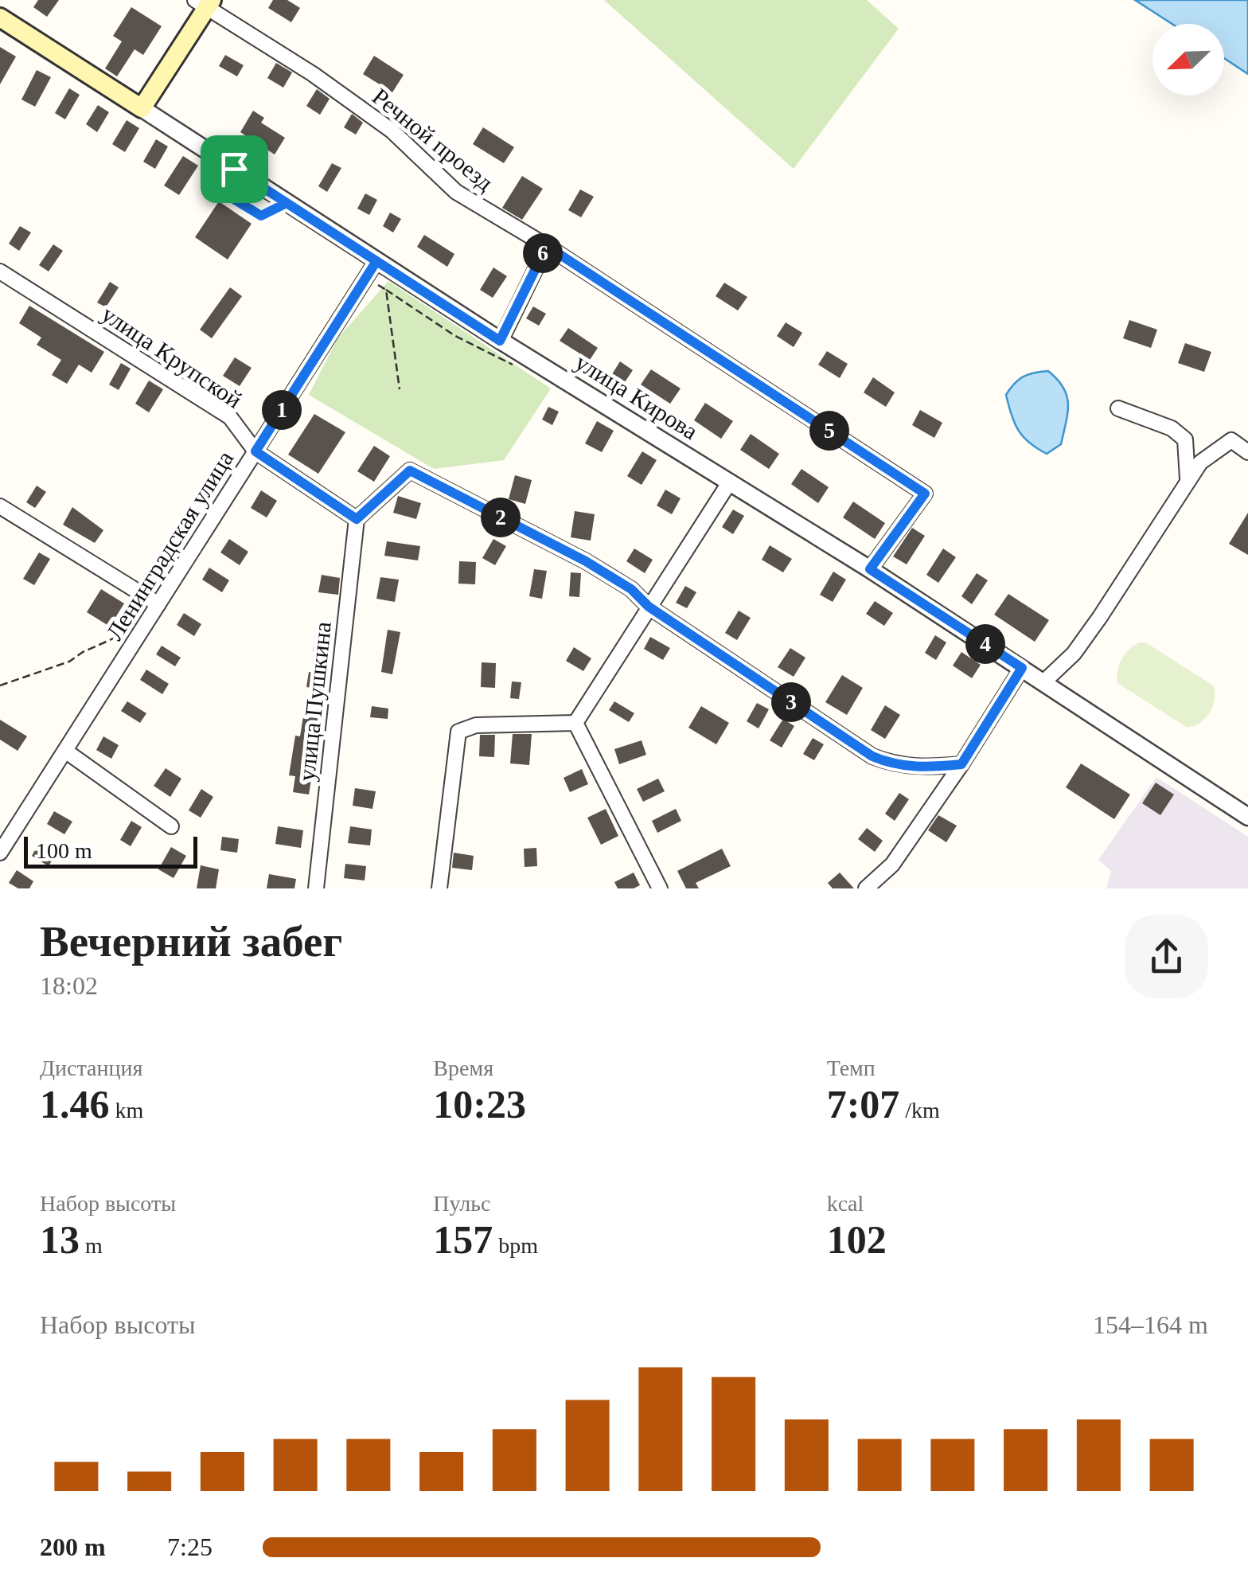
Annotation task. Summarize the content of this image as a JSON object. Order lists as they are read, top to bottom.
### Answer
{
  "streets": {
    "main road": ["улица Кирова"],
    "street": [
      "Речной проезд",
      "улица Крупской",
      "Ленинградская улица",
      "улица Пушкина"
    ]
  },
  "crossings": [
    ["Речной проезд", "улица Кирова"],
    ["улица Крупской", "Ленинградская улица"],
    ["улица Крупской", "улица Пушкина"],
    ["улица Кирова", "Ленинградская улица"]
  ],
  "scale_bar": "100 m",
  "north": "bottom left",
  "page": {
    "pins": [
      "6",
      "1",
      "5",
      "2",
      "4",
      "3"
    ],
    "scale": "100 m",
    "heading": ["Вечерний забег", "18:02"],
    "stats": [
      ["Дистанция", "1.46 km"],
      ["Время", "10:23"],
      ["Темп", "7:07 /km"],
      ["Набор высоты", "13 m"],
      ["Пульс", "157 bpm"],
      ["kcal", "102"]
    ],
    "chart": ["Набор высоты", "154–164 m"],
    "list": [
      {
        "name": "200 m",
        "note": "7:25"
      }
    ]
  }
}
